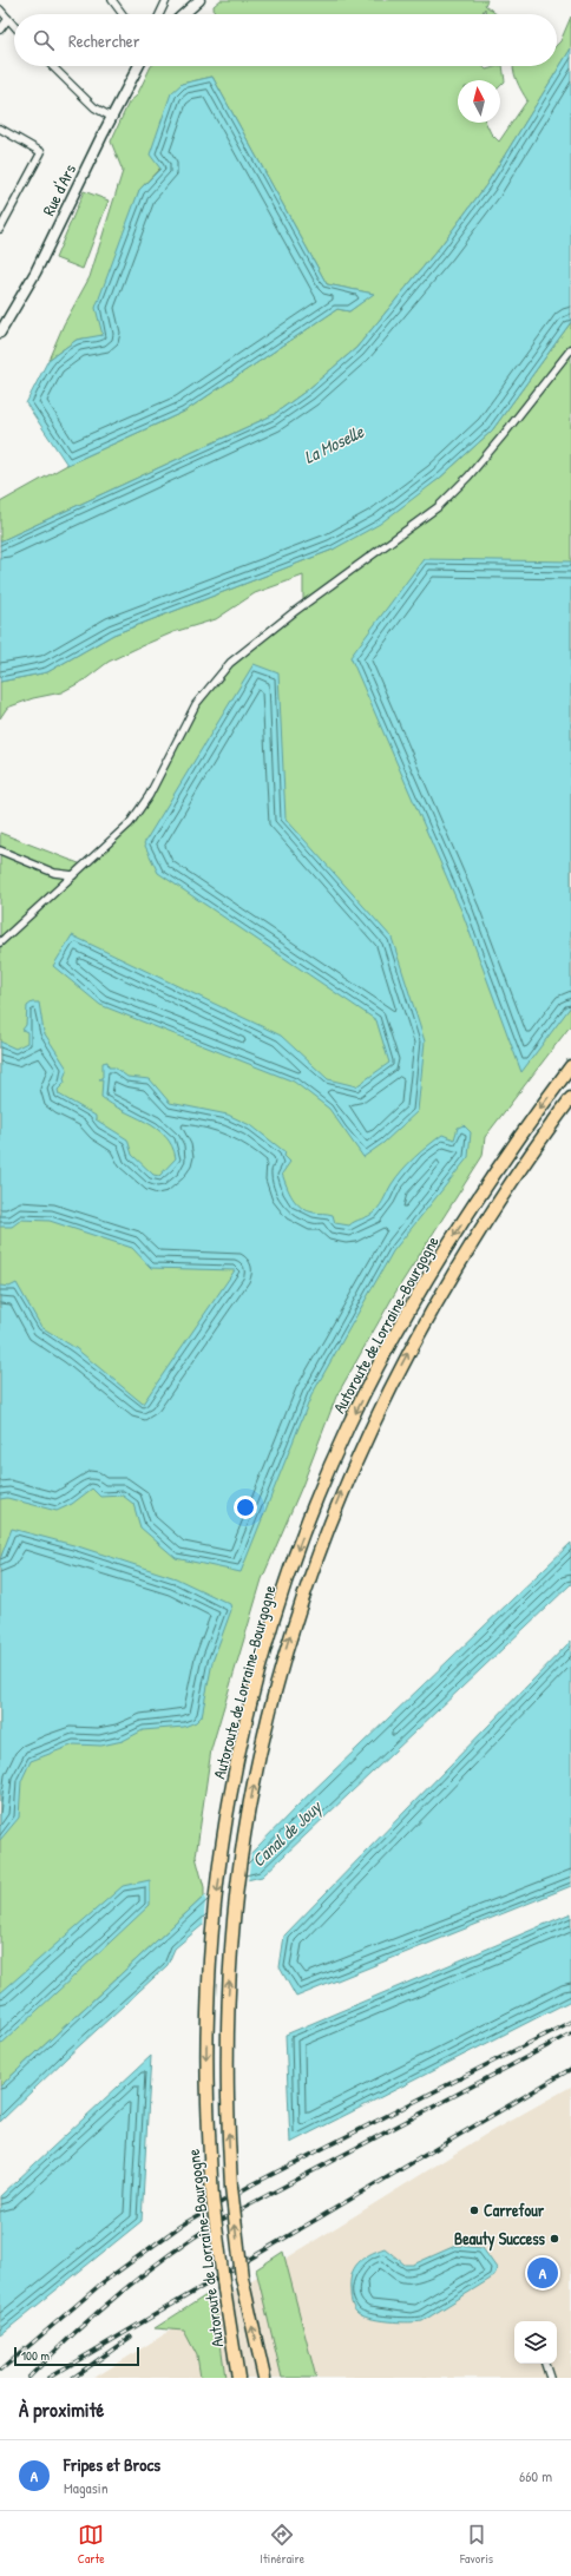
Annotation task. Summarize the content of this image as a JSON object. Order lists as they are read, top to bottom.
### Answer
{
  "streets": {
    "highway": ["Autoroute de Lorraine-Bourgogne"],
    "main road": ["Rue d'Ars"]
  },
  "water": ["La Moselle", "Canal de Jouy"],
  "places": ["Carrefour", "Beauty Success"],
  "scale_bar": "100 m",
  "north": "top",
  "page": {
    "search": "Rechercher",
    "pins": "A",
    "scale": "100 m",
    "heading": "À proximité",
    "list": [
      {
        "mark": "A",
        "name": "Fripes et Brocs",
        "note": "Magasin",
        "value": "660 m"
      }
    ],
    "nav": ["Carte", "Itinéraire", "Favoris"]
  }
}
